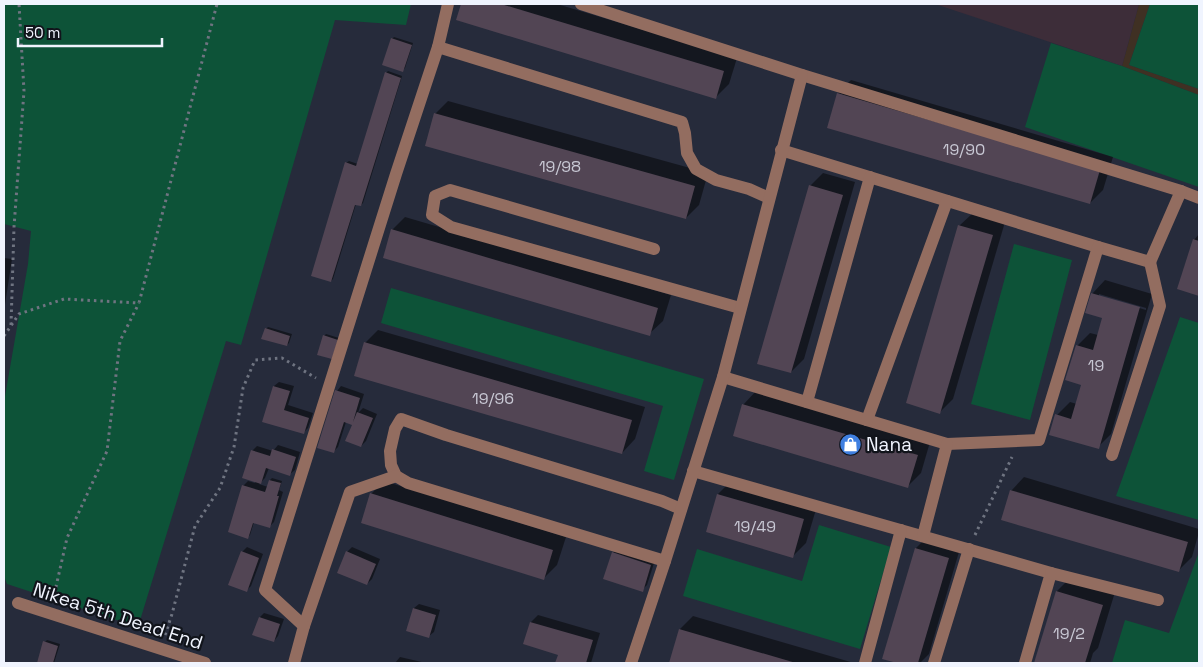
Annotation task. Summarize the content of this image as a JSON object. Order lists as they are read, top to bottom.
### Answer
{
  "streets": {
    "street": ["Nikea 5th Dead End"]
  },
  "places": {
    "shop": ["Nana"]
  },
  "house_numbers": [
    "19/90",
    "19/98",
    "19",
    "19/96",
    "19/49",
    "19/2"
  ],
  "scale_bar": "50 m"
}
